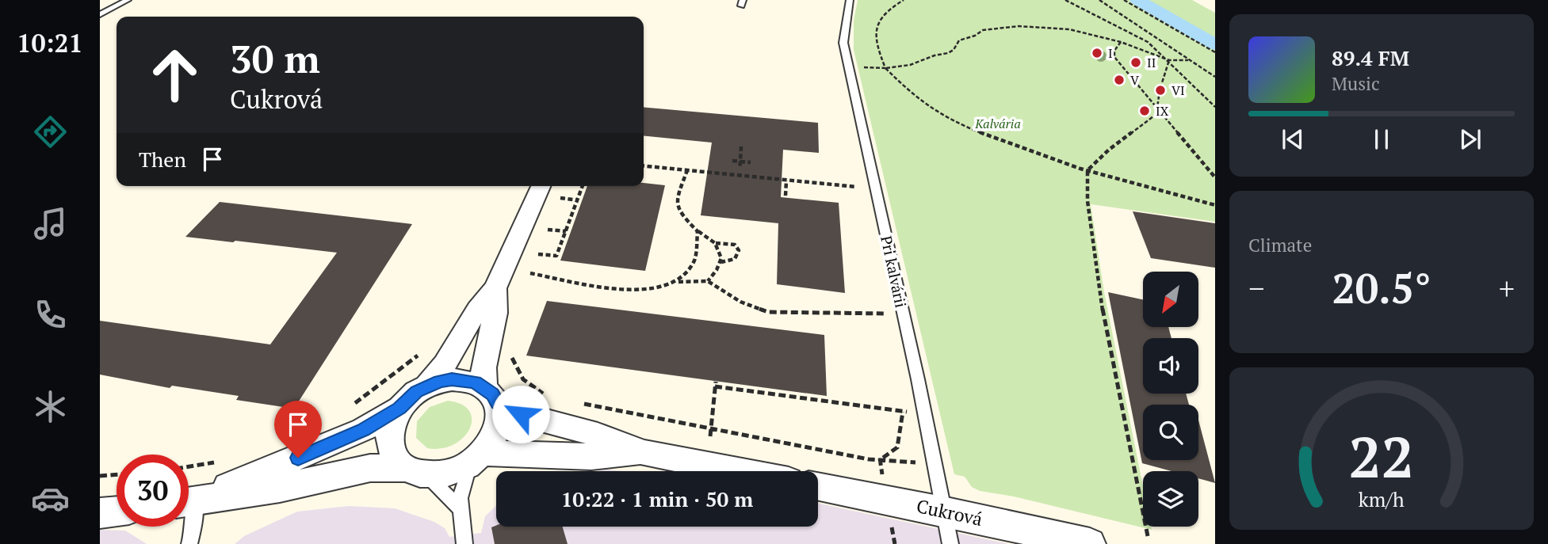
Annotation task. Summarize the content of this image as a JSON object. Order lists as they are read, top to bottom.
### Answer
{
  "streets": {
    "street": ["Cukrová"],
    "lane": ["Pri kalvárii"]
  },
  "crossings": [
    ["Pri kalvárii", "Cukrová"]
  ],
  "parks": ["Kalvária"],
  "places": [
    "I",
    "II",
    "V",
    "VI",
    "IX"
  ],
  "north": "bottom left",
  "page": {
    "tabs": "10:21",
    "turn": ["30 m", "Cukrová"],
    "song": ["89.4 FM", "Music"],
    "then": "Then",
    "tile": "Climate",
    "heat": ["−", "20.5°", "+"],
    "limit": "30",
    "trip": "10:22 · 1 min · 50 m",
    "gauge": ["22", "km/h"]
  }
}
